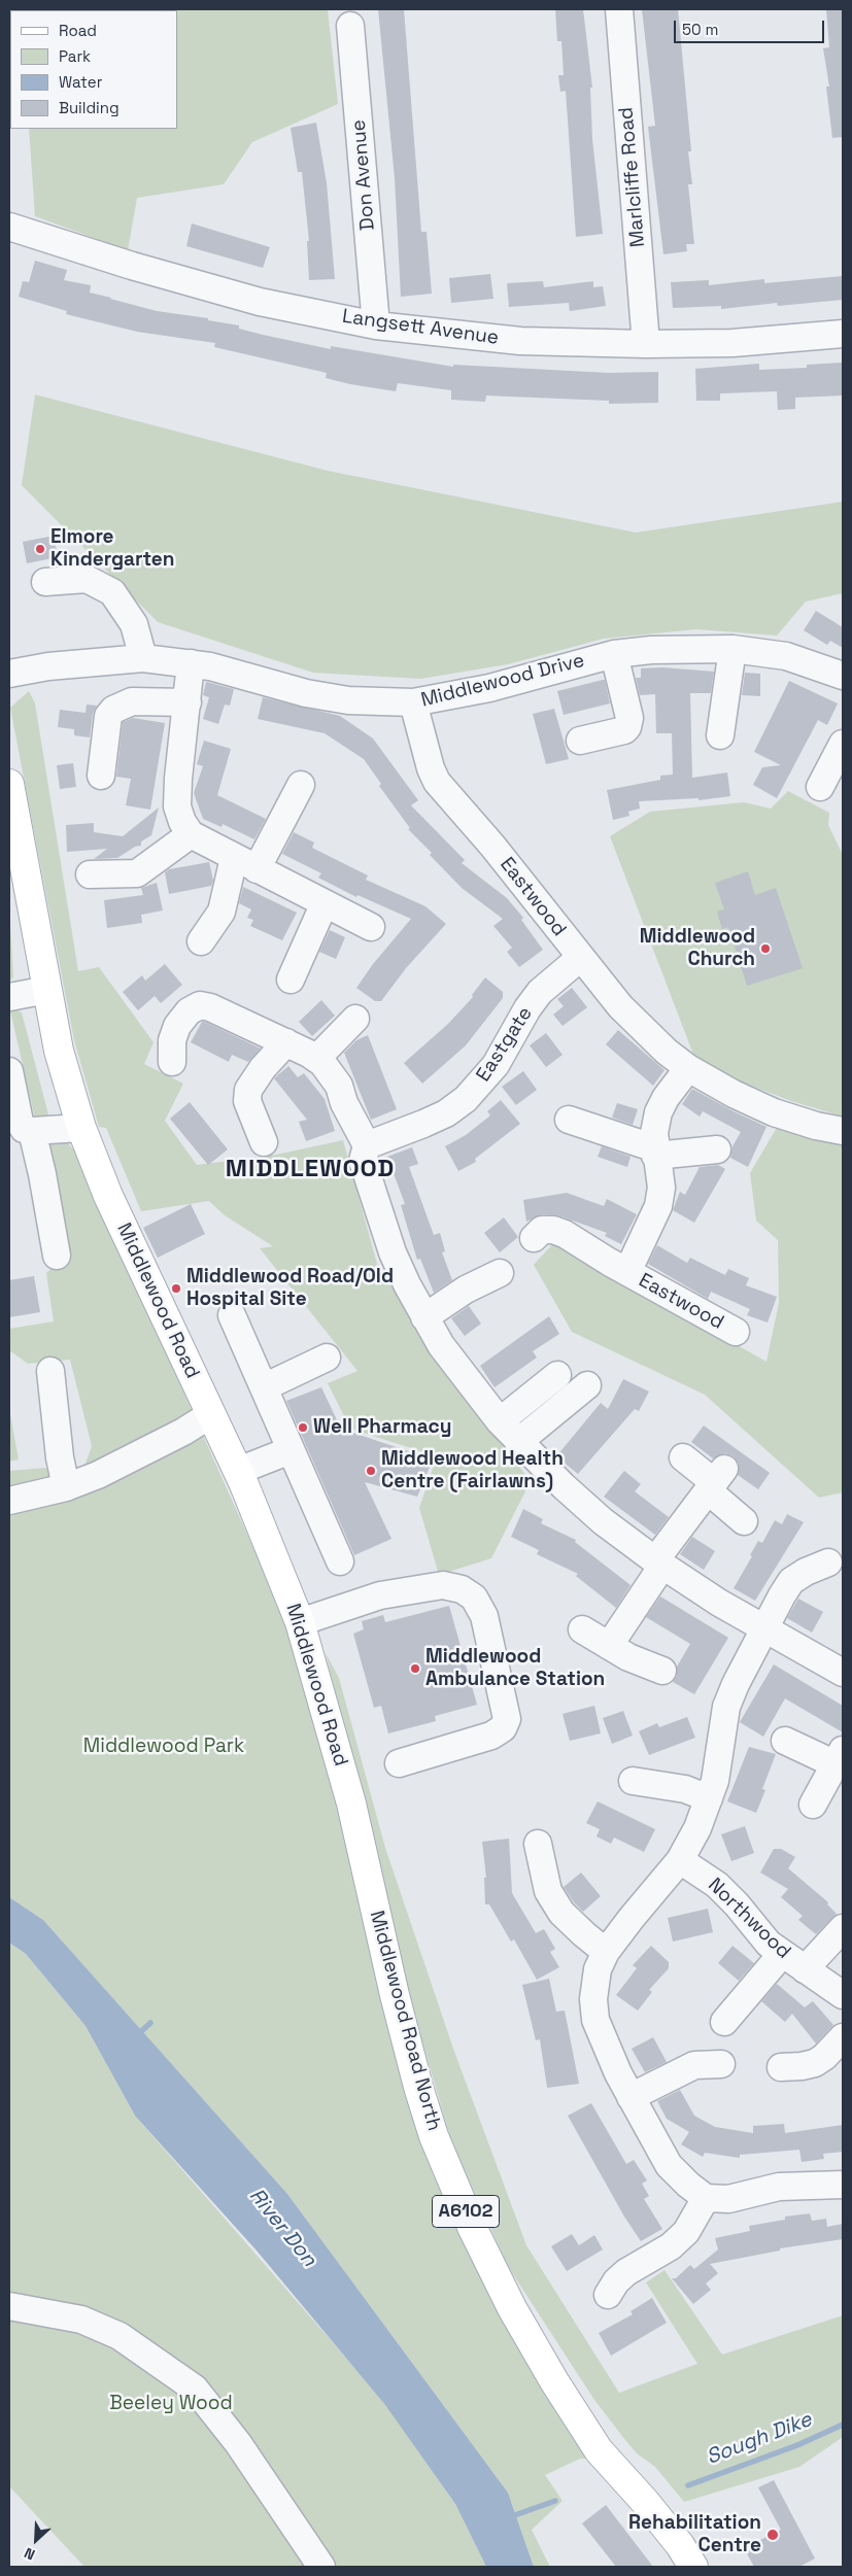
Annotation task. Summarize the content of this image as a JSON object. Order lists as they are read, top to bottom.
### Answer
{
  "streets": {
    "main road": ["Middlewood Road", "Middlewood Road North", "A6102"],
    "street": [
      "Don Avenue",
      "Marlcliffe Road",
      "Langsett Avenue",
      "Middlewood Drive",
      "Eastwood",
      "Eastgate",
      "Northwood"
    ]
  },
  "crossings": [
    ["Don Avenue", "Langsett Avenue"],
    ["Marlcliffe Road", "Langsett Avenue"],
    ["Middlewood Drive", "Eastwood"],
    ["Eastwood", "Eastgate"],
    ["Middlewood Road", "Middlewood Road North"]
  ],
  "districts": ["MIDDLEWOOD"],
  "water": ["River Don", "Sough Dike"],
  "parks": ["Middlewood Park", "Beeley Wood"],
  "places": [
    "Elmore Kindergarten",
    "Middlewood Church",
    "Middlewood Road/Old Hospital Site",
    "Well Pharmacy",
    "Middlewood Health Centre (Fairlawns)",
    "Middlewood Ambulance Station",
    "Rehabilitation Centre"
  ],
  "legend": [
    "Road",
    "Park",
    "Water",
    "Building"
  ],
  "scale_bar": "50 m",
  "north": "bottom left"
}
